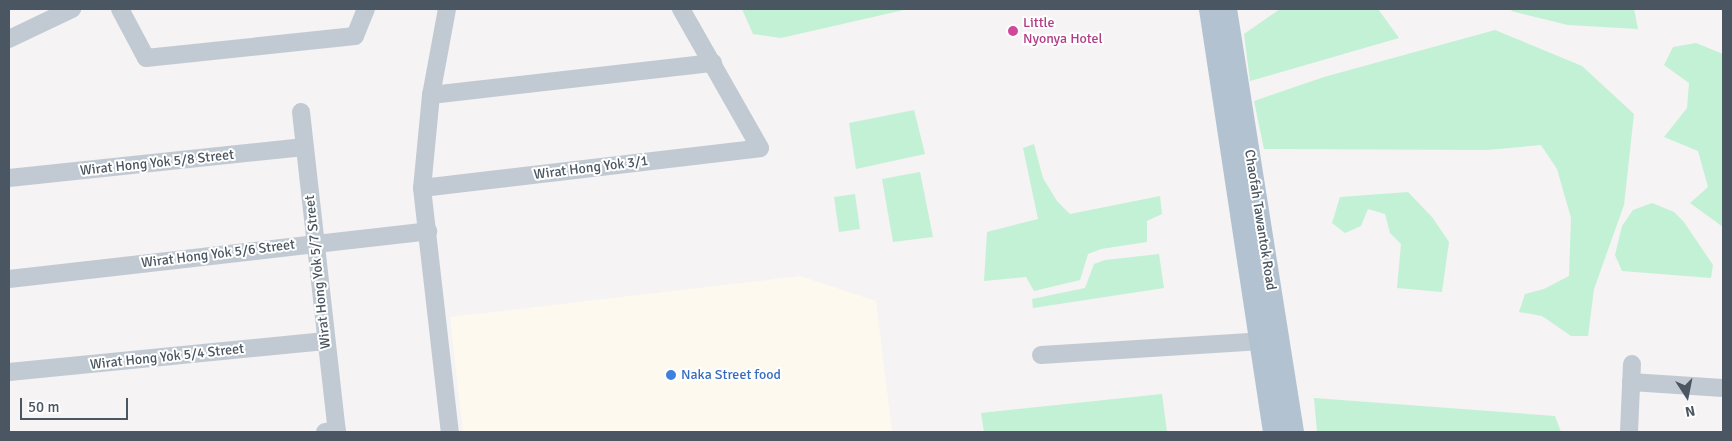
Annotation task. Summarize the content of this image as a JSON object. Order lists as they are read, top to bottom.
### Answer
{
  "streets": {
    "main road": ["Chaofah Tawantok Road"],
    "street": [
      "Wirat Hong Yok 5/8 Street",
      "Wirat Hong Yok 3/1",
      "Wirat Hong Yok 5/6 Street",
      "Wirat Hong Yok 5/7 Street",
      "Wirat Hong Yok 5/4 Street"
    ]
  },
  "crossings": [
    ["Wirat Hong Yok 5/8 Street", "Wirat Hong Yok 5/7 Street"],
    ["Wirat Hong Yok 5/6 Street", "Wirat Hong Yok 5/7 Street"],
    ["Wirat Hong Yok 5/7 Street", "Wirat Hong Yok 5/4 Street"]
  ],
  "places": ["Little Nyonya Hotel", "Naka Street food"],
  "scale_bar": "50 m",
  "north": "bottom"
}
